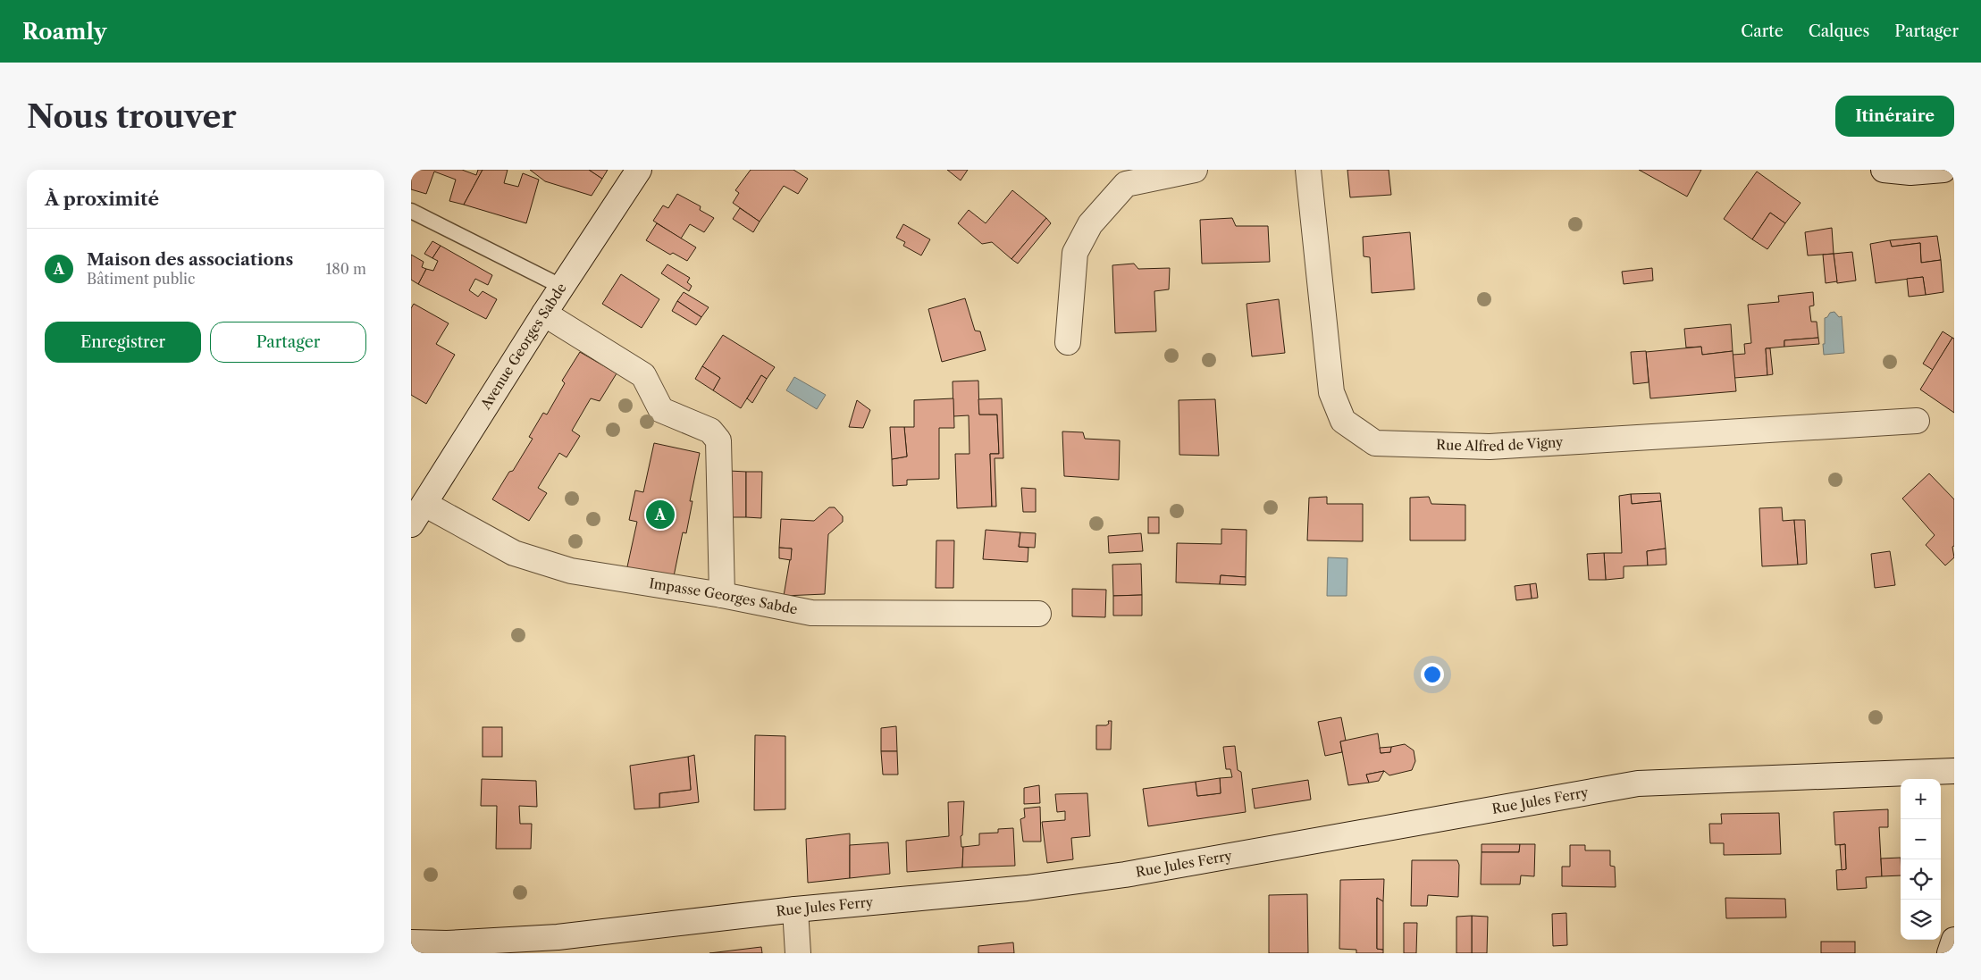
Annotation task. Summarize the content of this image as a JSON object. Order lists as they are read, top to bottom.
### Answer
{
  "streets": {
    "street": [
      "Avenue Georges Sabde",
      "Rue Alfred de Vigny",
      "Impasse Georges Sabde",
      "Rue Jules Ferry"
    ]
  },
  "crossings": [
    ["Avenue Georges Sabde", "Impasse Georges Sabde"]
  ],
  "page": {
    "header": "Roamly",
    "nav": ["Carte", "Calques", "Partager"],
    "buttons": [
      "Itinéraire",
      ["Enregistrer", "Partager"]
    ],
    "title": "Nous trouver",
    "heading": "À proximité",
    "list": [
      {
        "mark": "A",
        "name": "Maison des associations",
        "note": "Bâtiment public",
        "value": "180 m"
      }
    ],
    "pins": "A",
    "map_buttons": ["+", "−"]
  }
}
